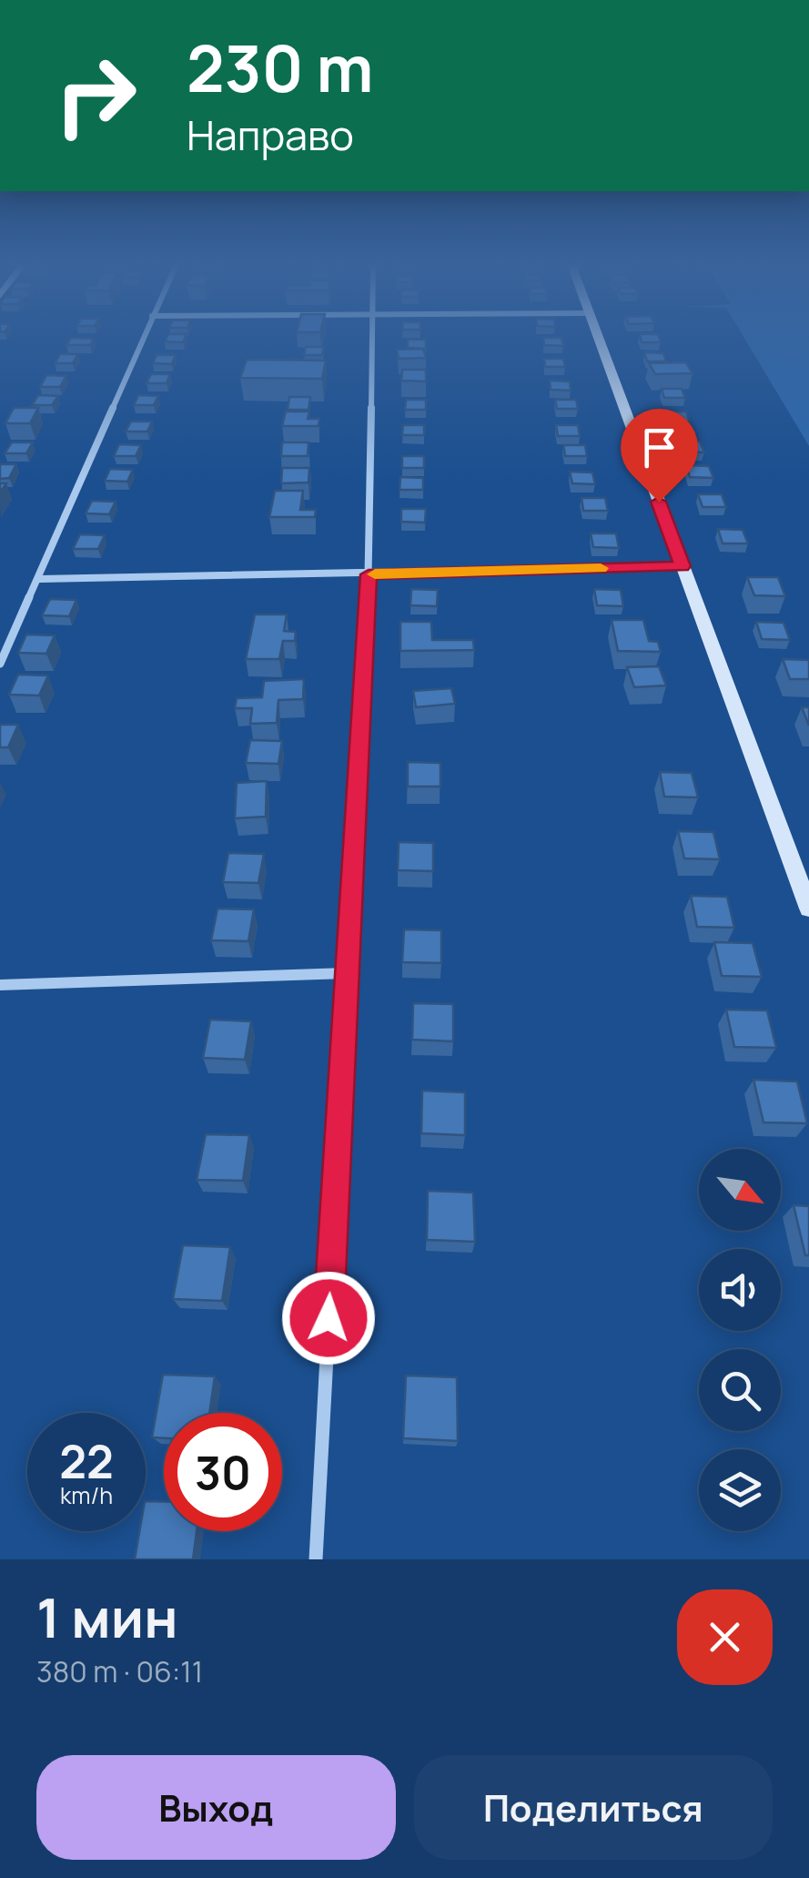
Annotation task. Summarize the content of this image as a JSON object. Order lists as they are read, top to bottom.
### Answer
{
  "north": "bottom right",
  "page": {
    "turn": ["230 m", "Направо"],
    "speed": "22 km/h",
    "limit": "30",
    "heading": ["1 мин", "380 m · 06:11"],
    "buttons": ["Выход", "Поделиться"]
  }
}
